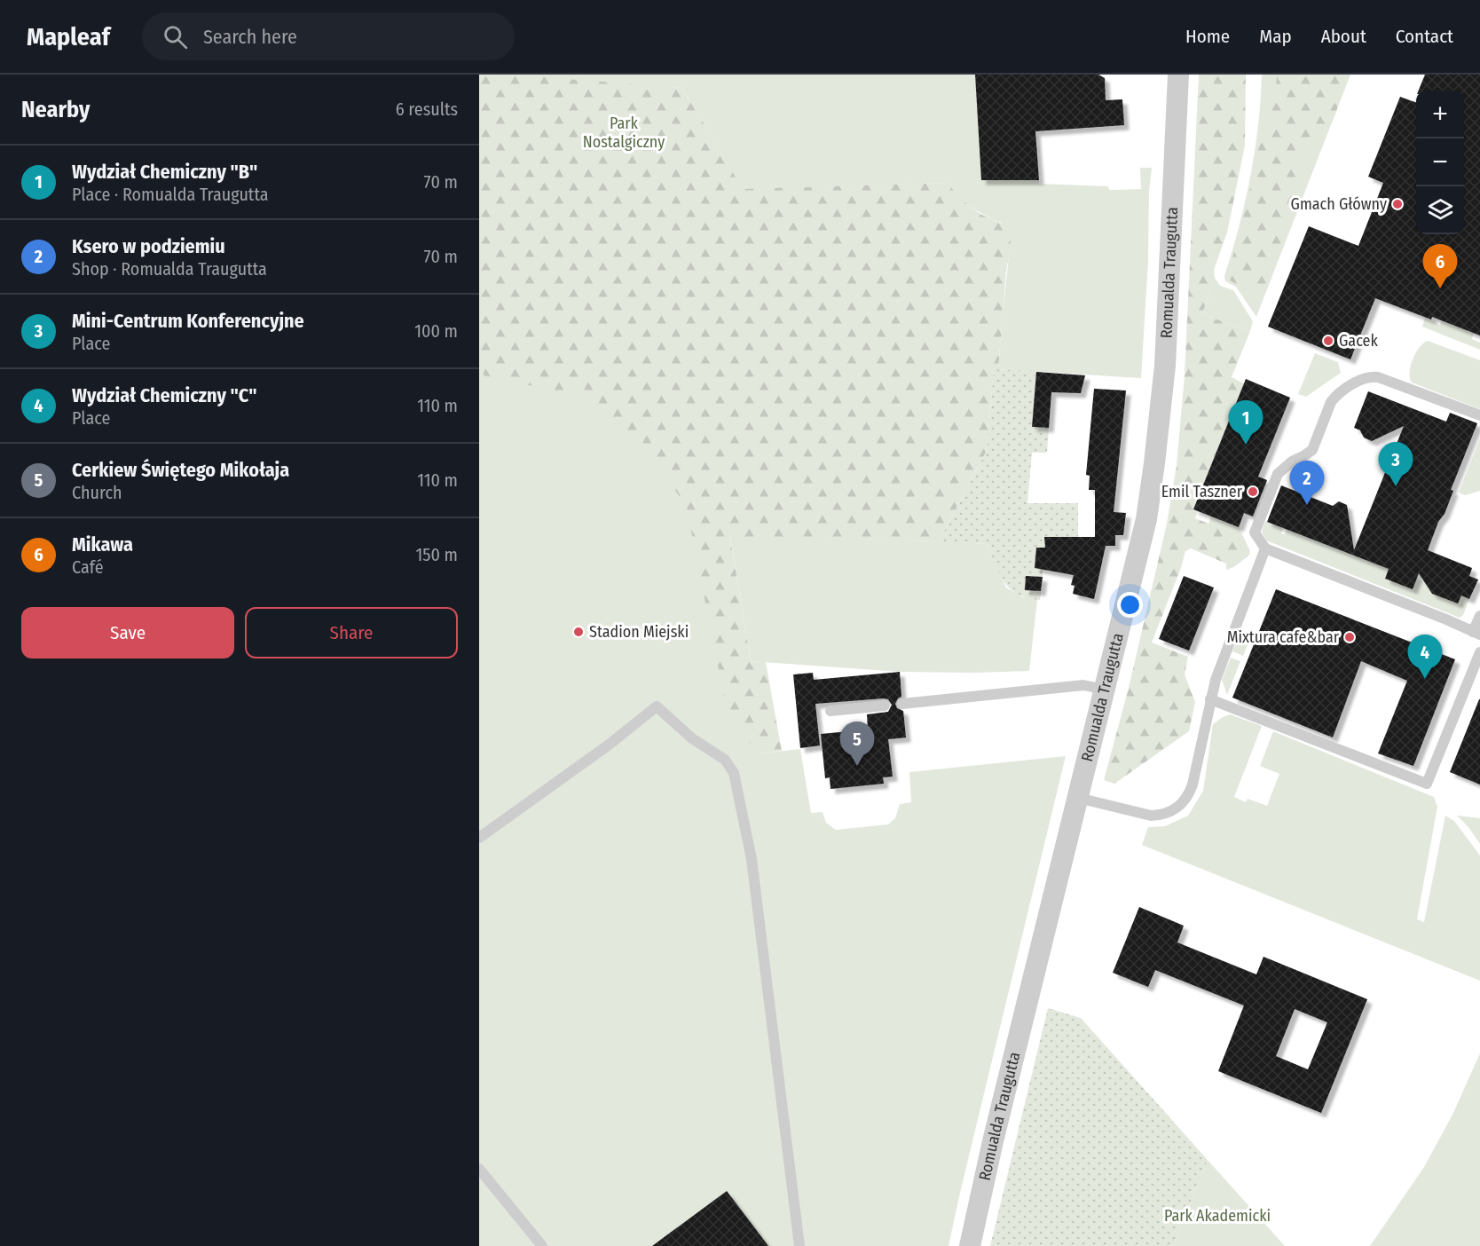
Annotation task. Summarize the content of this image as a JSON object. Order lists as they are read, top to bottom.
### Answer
{
  "streets": {
    "street": ["Romualda Traugutta"]
  },
  "parks": ["Park Nostalgiczny", "Park Akademicki"],
  "places": [
    "Gmach Główny",
    "Gacek",
    "Emil Taszner",
    "Stadion Miejski",
    "Mixtura cafe&bar"
  ],
  "page": {
    "header": "Mapleaf",
    "search": "Search here",
    "nav": [
      "Home",
      "Map",
      "About",
      "Contact"
    ],
    "heading": ["Nearby", "6 results"],
    "map_buttons": ["+", "−"],
    "list": [
      {
        "mark": "1",
        "name": "Wydział Chemiczny \"B\"",
        "note": "Place · Romualda Traugutta",
        "value": "70 m"
      },
      {
        "mark": "2",
        "name": "Ksero w podziemiu",
        "note": "Shop · Romualda Traugutta",
        "value": "70 m"
      },
      {
        "mark": "3",
        "name": "Mini-Centrum Konferencyjne",
        "note": "Place",
        "value": "100 m"
      },
      {
        "mark": "4",
        "name": "Wydział Chemiczny \"C\"",
        "note": "Place",
        "value": "110 m"
      },
      {
        "mark": "5",
        "name": "Cerkiew Świętego Mikołaja",
        "note": "Church",
        "value": "110 m"
      },
      {
        "mark": "6",
        "name": "Mikawa",
        "note": "Café",
        "value": "150 m"
      }
    ],
    "pins": [
      "6",
      "1",
      "3",
      "2",
      "4",
      "5"
    ],
    "buttons": ["Save", "Share"]
  }
}
